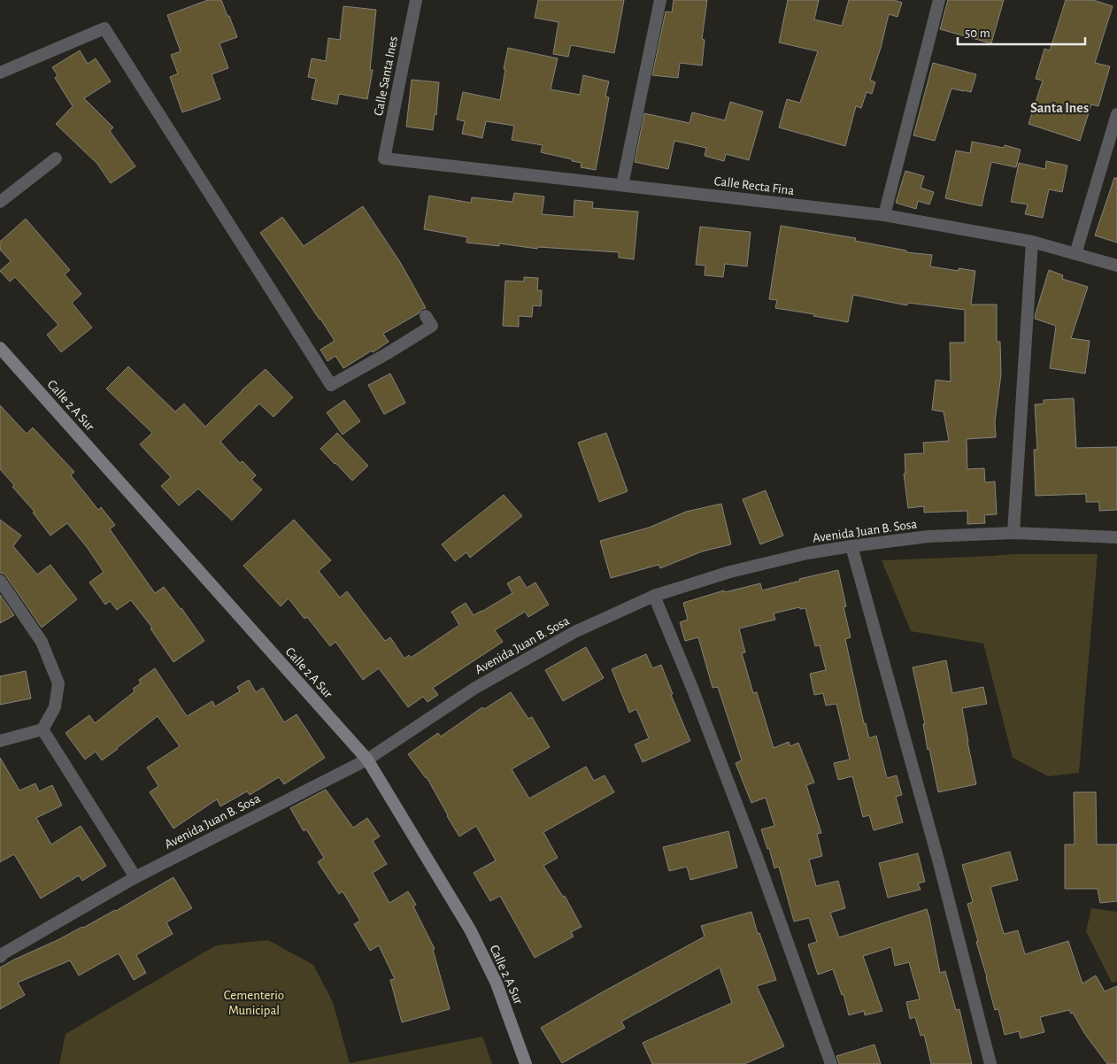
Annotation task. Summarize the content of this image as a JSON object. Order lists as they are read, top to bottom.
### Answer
{
  "streets": {
    "main road": ["Calle 2 A Sur"],
    "street": ["Calle Santa Ines", "Calle Recta Fina", "Avenida Juan B. Sosa"]
  },
  "crossings": [
    ["Calle Santa Ines", "Calle Recta Fina"],
    ["Calle 2 A Sur", "Avenida Juan B. Sosa"]
  ],
  "districts": ["Santa Ines"],
  "parks": ["Cementerio Municipal"],
  "scale_bar": "50 m"
}
